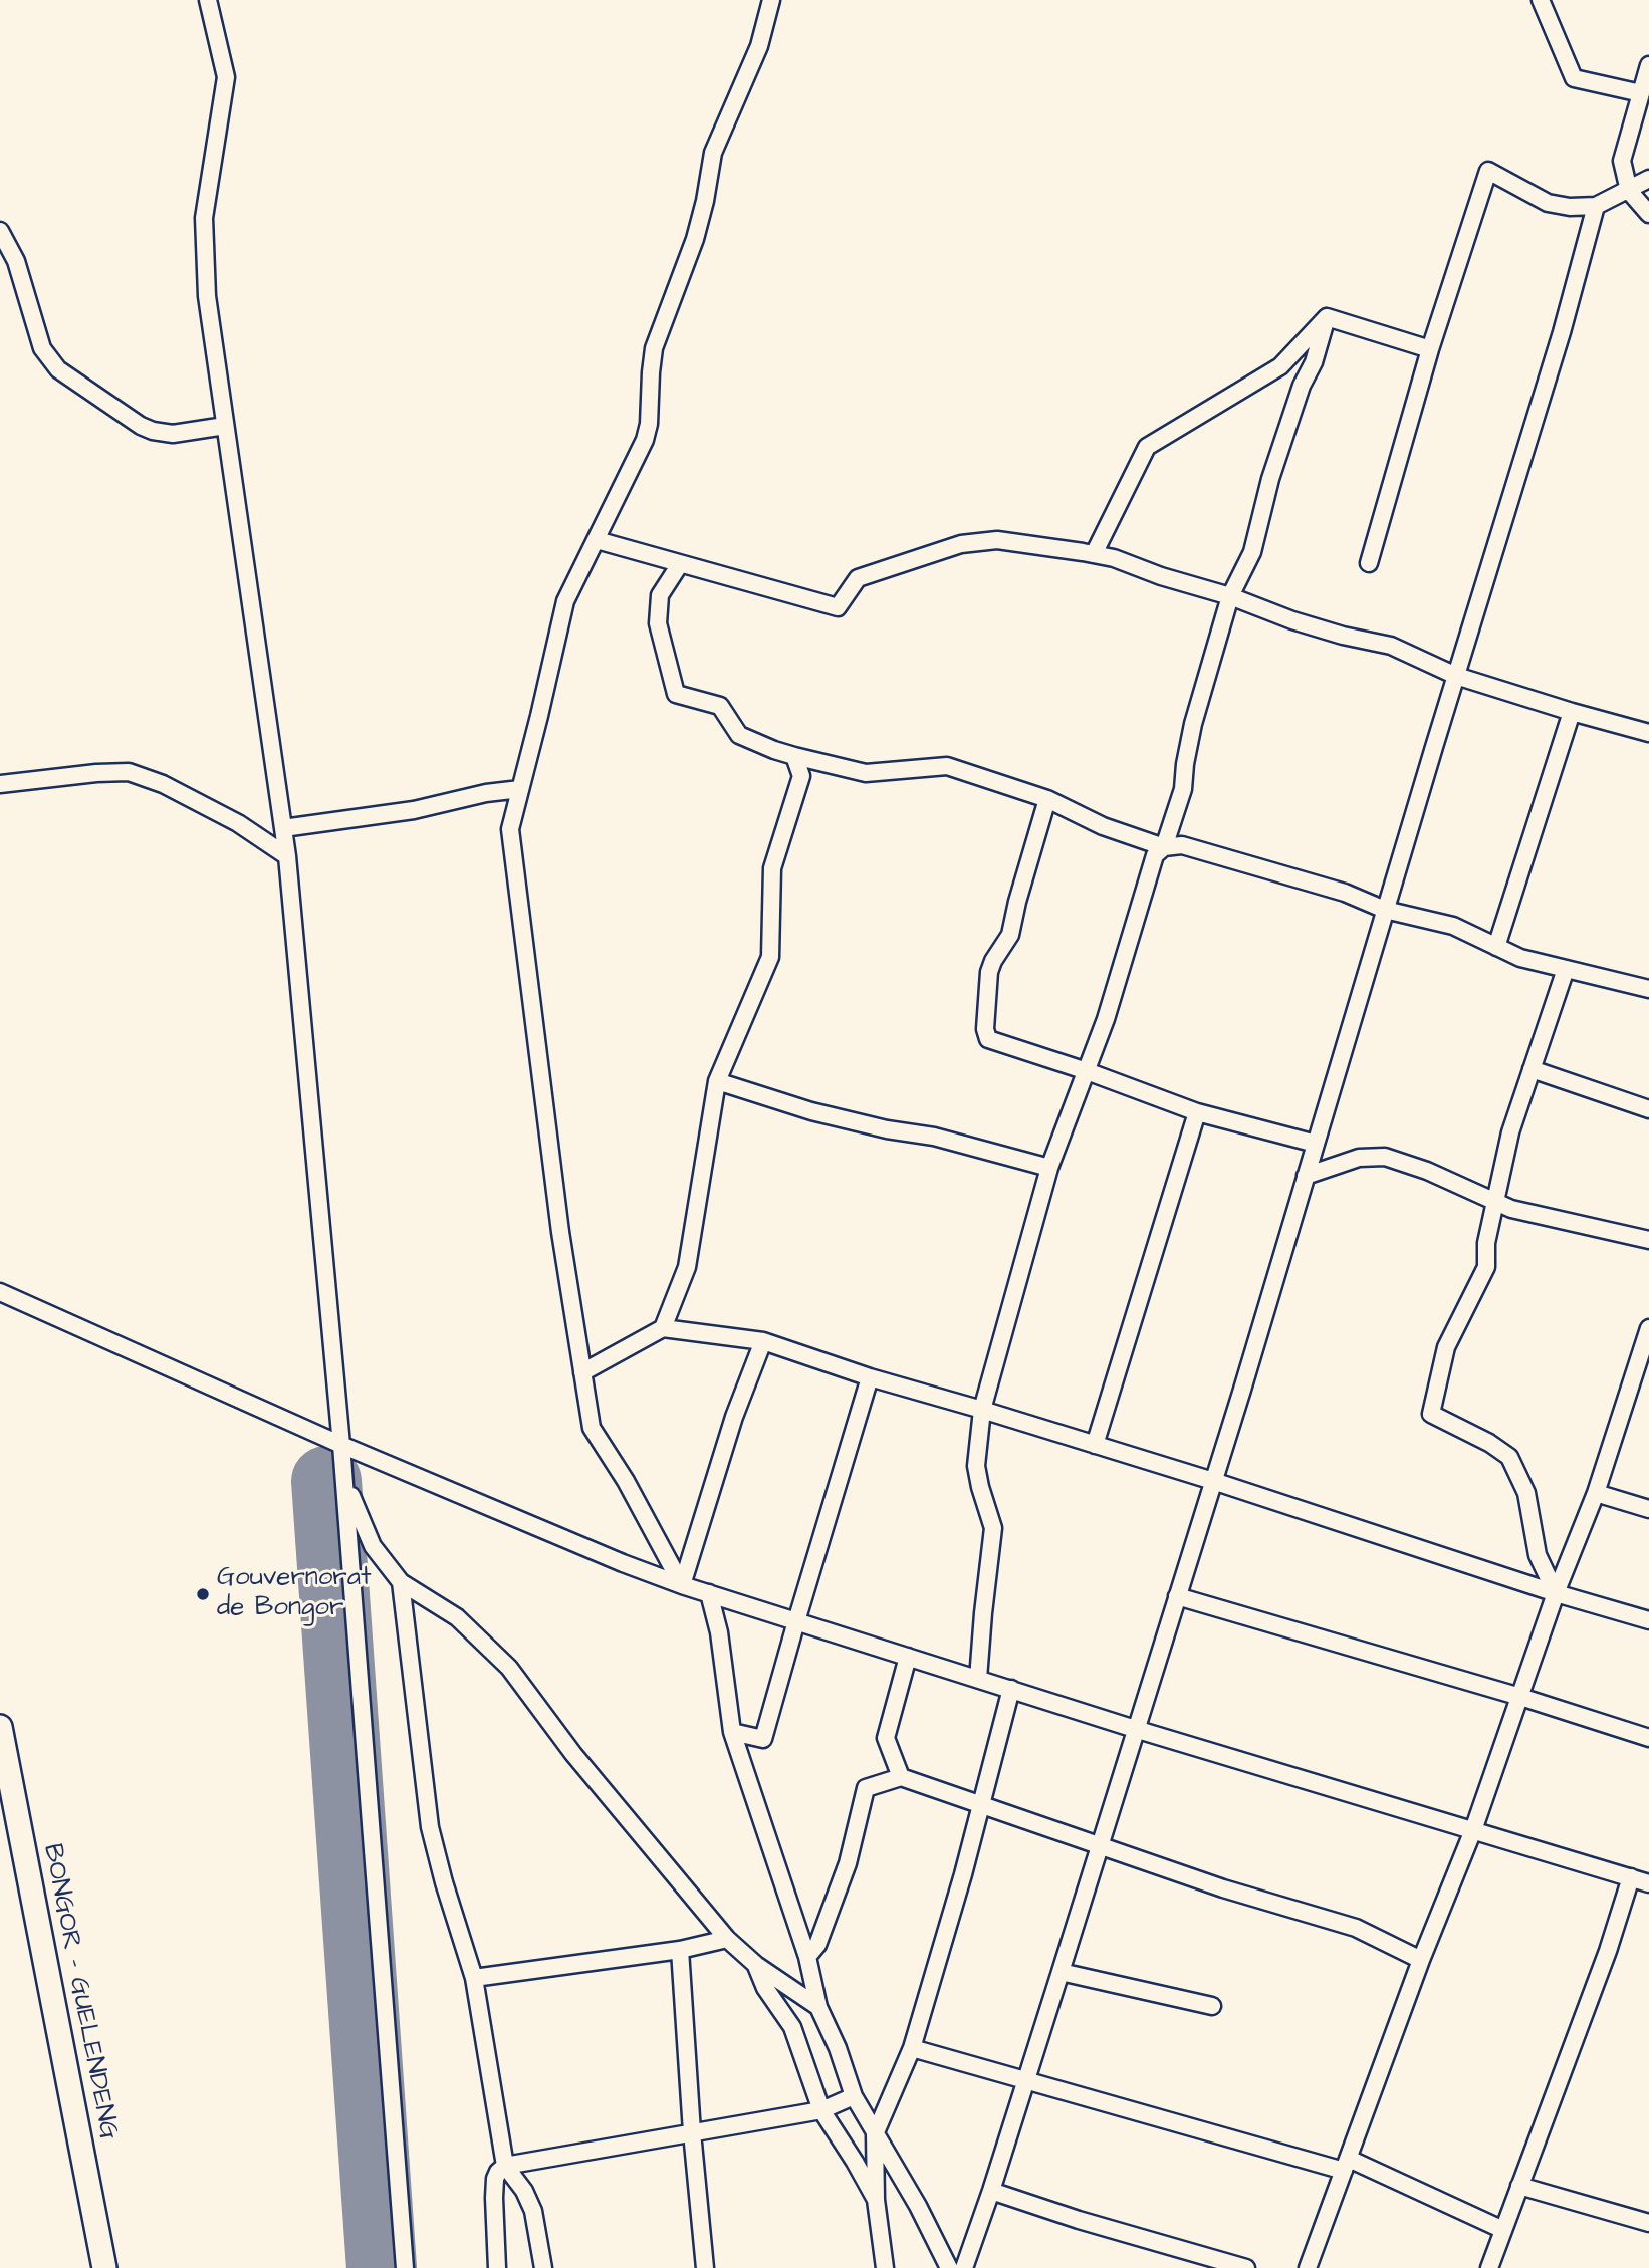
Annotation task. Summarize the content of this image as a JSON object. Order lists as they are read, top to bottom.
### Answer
{
  "streets": {
    "highway": ["BONGOR - GUELENDENG"]
  },
  "places": ["Gouvernorat de Bongor"]
}
